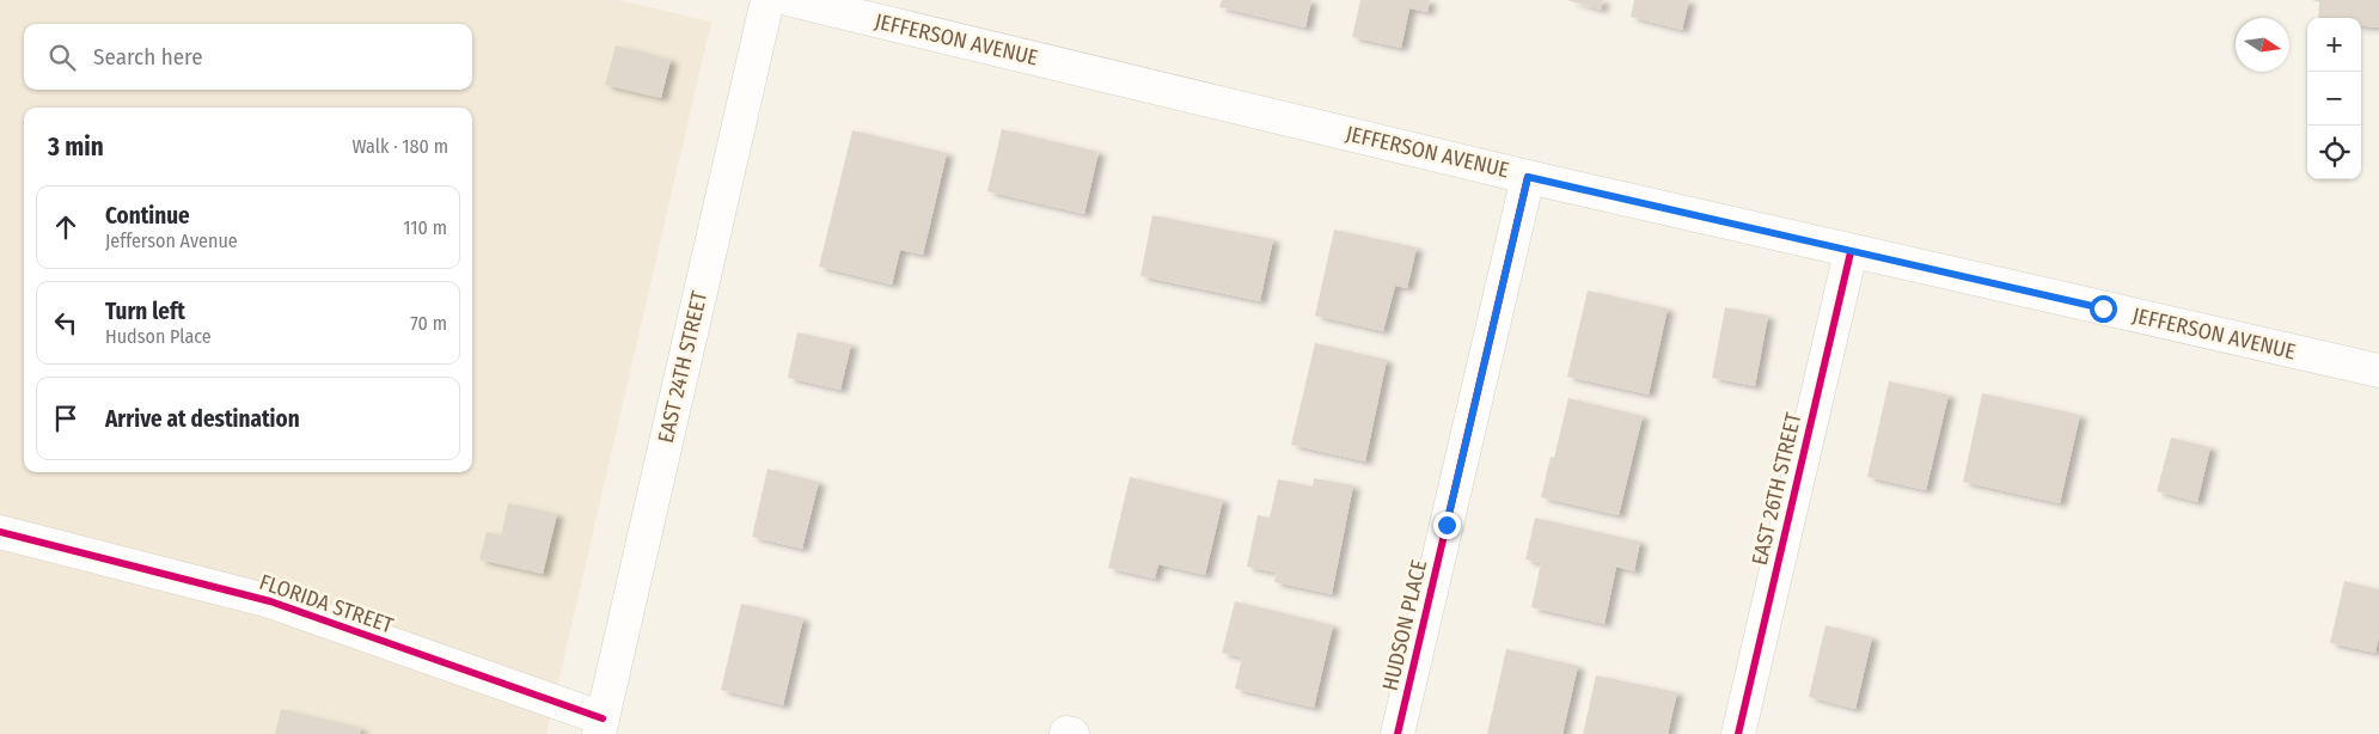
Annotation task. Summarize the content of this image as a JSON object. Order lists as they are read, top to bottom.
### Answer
{
  "streets": {
    "main road": [
      "JEFFERSON AVENUE",
      "EAST 24TH STREET",
      "EAST 26TH STREET",
      "FLORIDA STREET",
      "HUDSON PLACE"
    ]
  },
  "crossings": [
    ["JEFFERSON AVENUE", "EAST 26TH STREET"],
    ["JEFFERSON AVENUE", "HUDSON PLACE"],
    ["EAST 24TH STREET", "FLORIDA STREET"]
  ],
  "north": "right",
  "page": {
    "map_buttons": ["+", "−"],
    "search": "Search here",
    "heading": ["3 min", "Walk · 180 m"],
    "list": [
      ["Continue", "Jefferson Avenue", "110 m"],
      ["Turn left", "Hudson Place", "70 m"],
      "Arrive at destination"
    ]
  }
}
